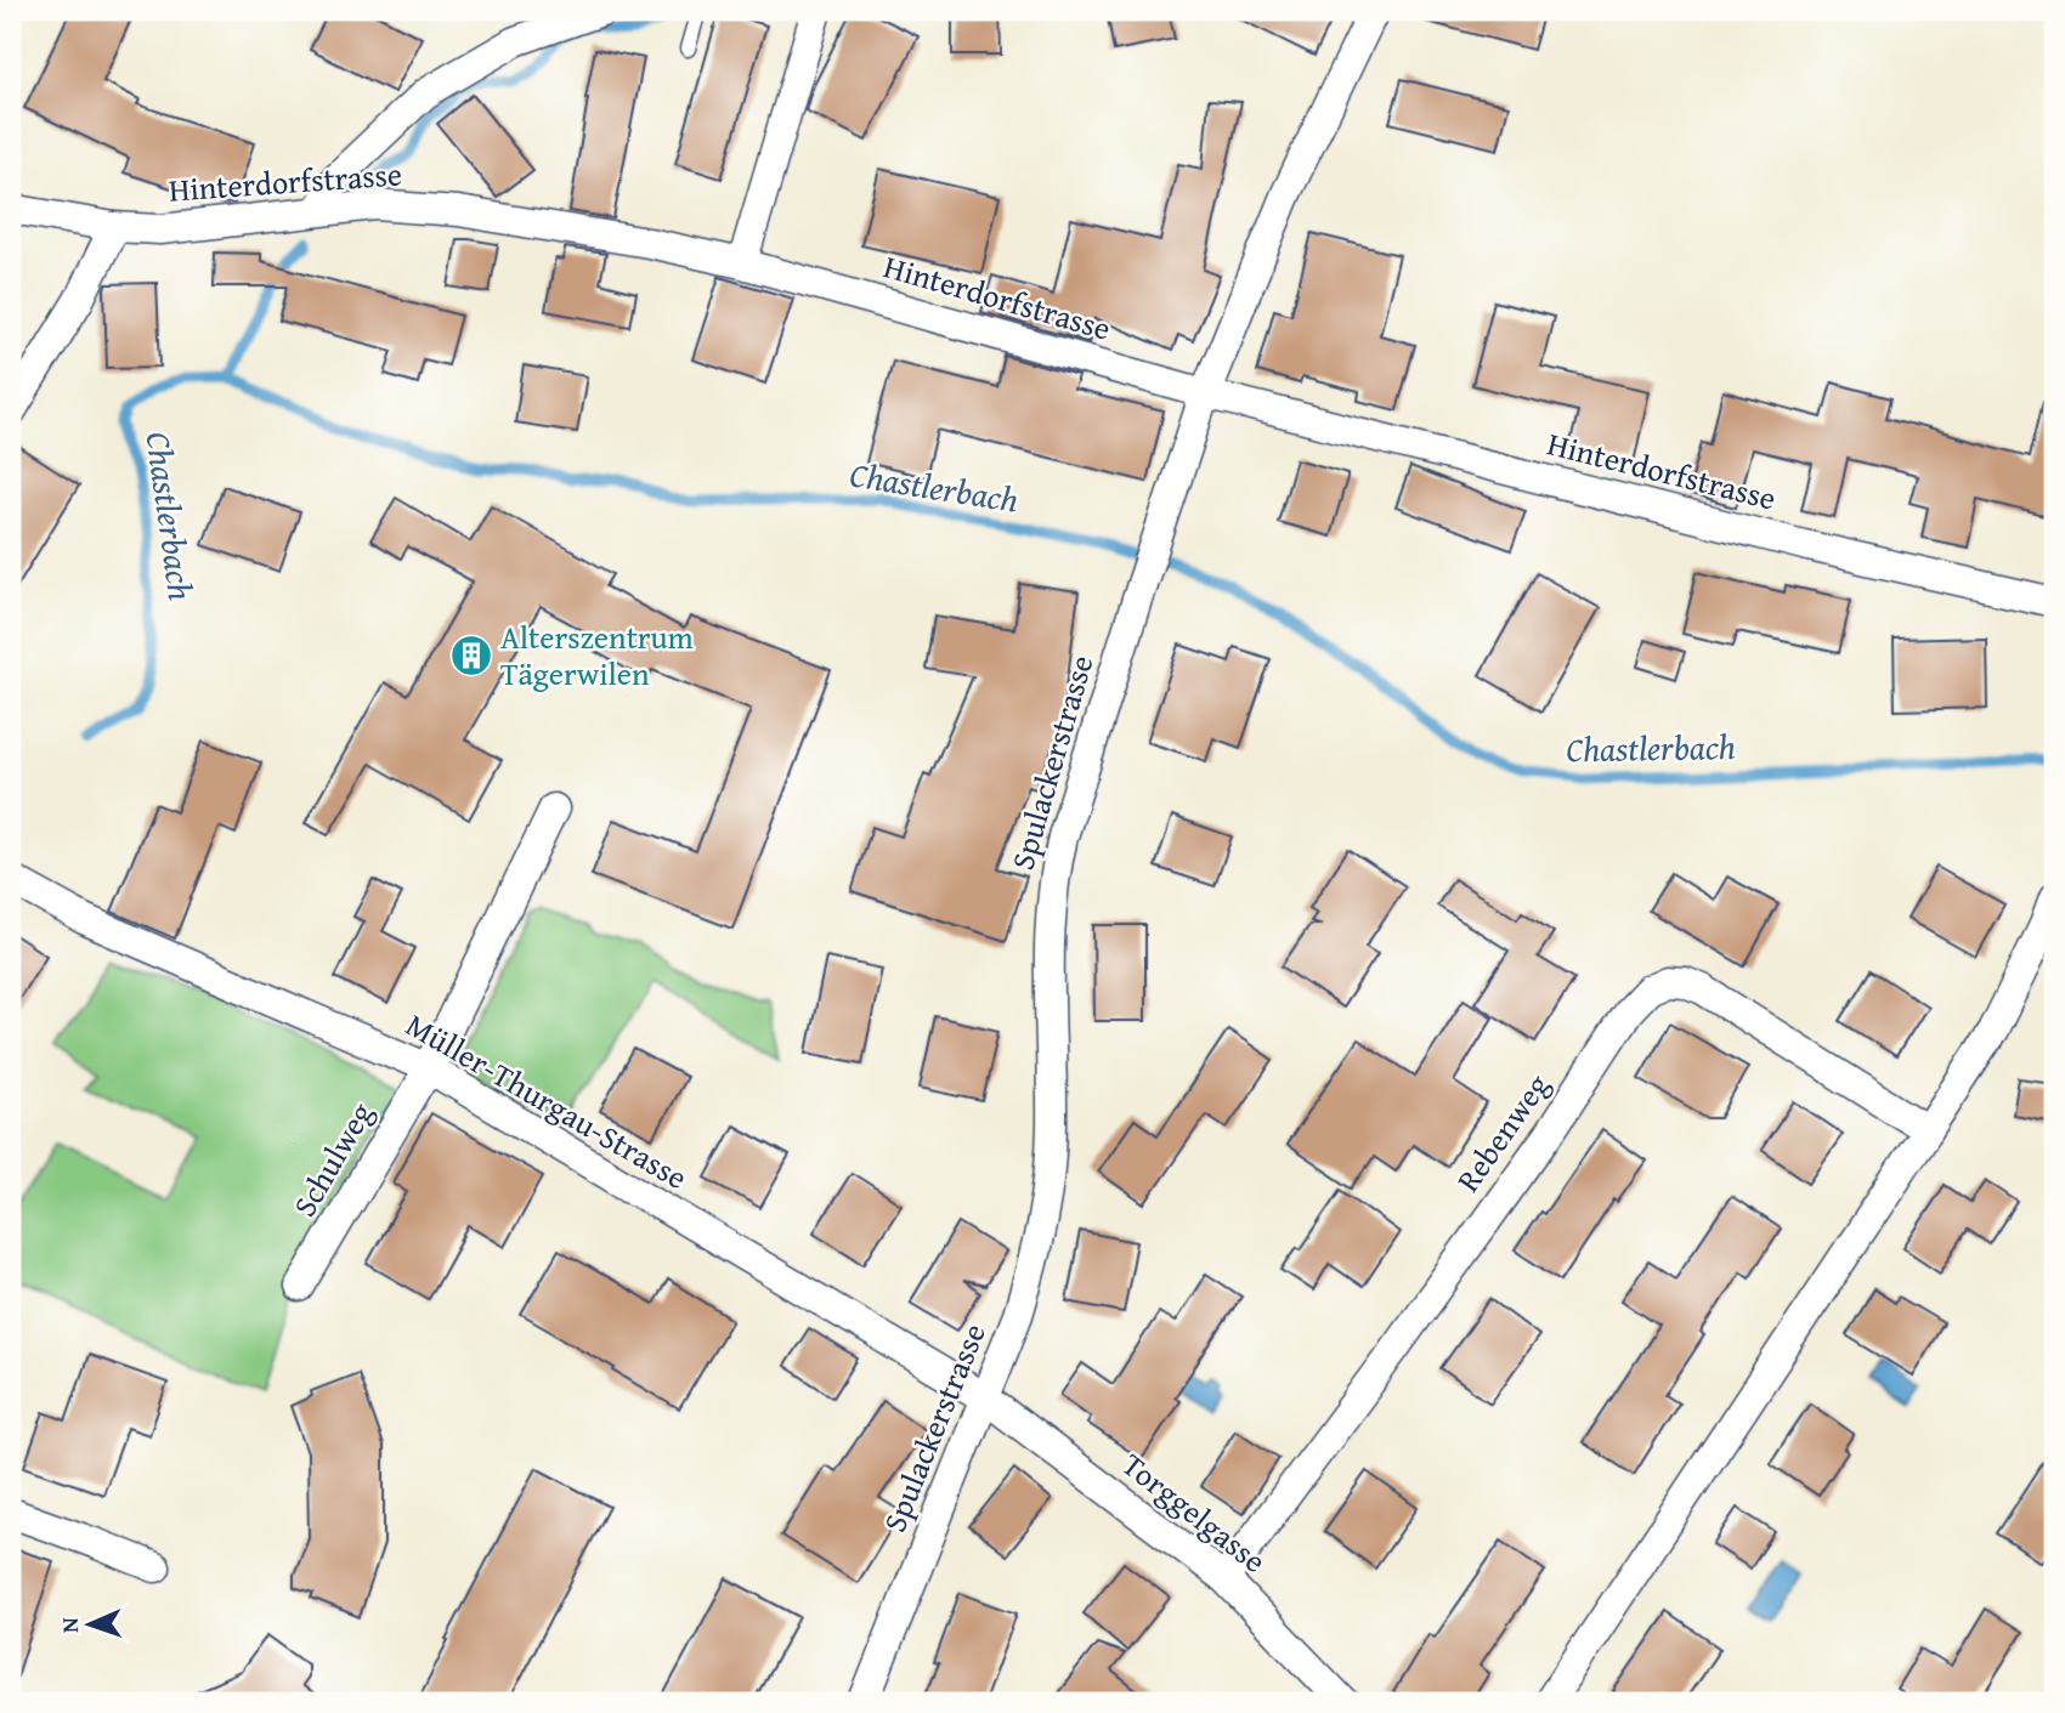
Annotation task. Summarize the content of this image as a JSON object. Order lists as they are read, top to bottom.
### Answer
{
  "streets": {
    "street": [
      "Hinterdorfstrasse",
      "Spulackerstrasse",
      "Müller-Thurgau-Strasse",
      "Rebenweg",
      "Schulweg",
      "Torggelgasse"
    ]
  },
  "crossings": [
    ["Hinterdorfstrasse", "Spulackerstrasse"],
    ["Spulackerstrasse", "Müller-Thurgau-Strasse"],
    ["Spulackerstrasse", "Torggelgasse"],
    ["Müller-Thurgau-Strasse", "Schulweg"],
    ["Müller-Thurgau-Strasse", "Torggelgasse"],
    ["Rebenweg", "Torggelgasse"]
  ],
  "water": ["Chastlerbach"],
  "places": {
    "building": ["Alterszentrum Tägerwilen"]
  },
  "north": "left"
}
